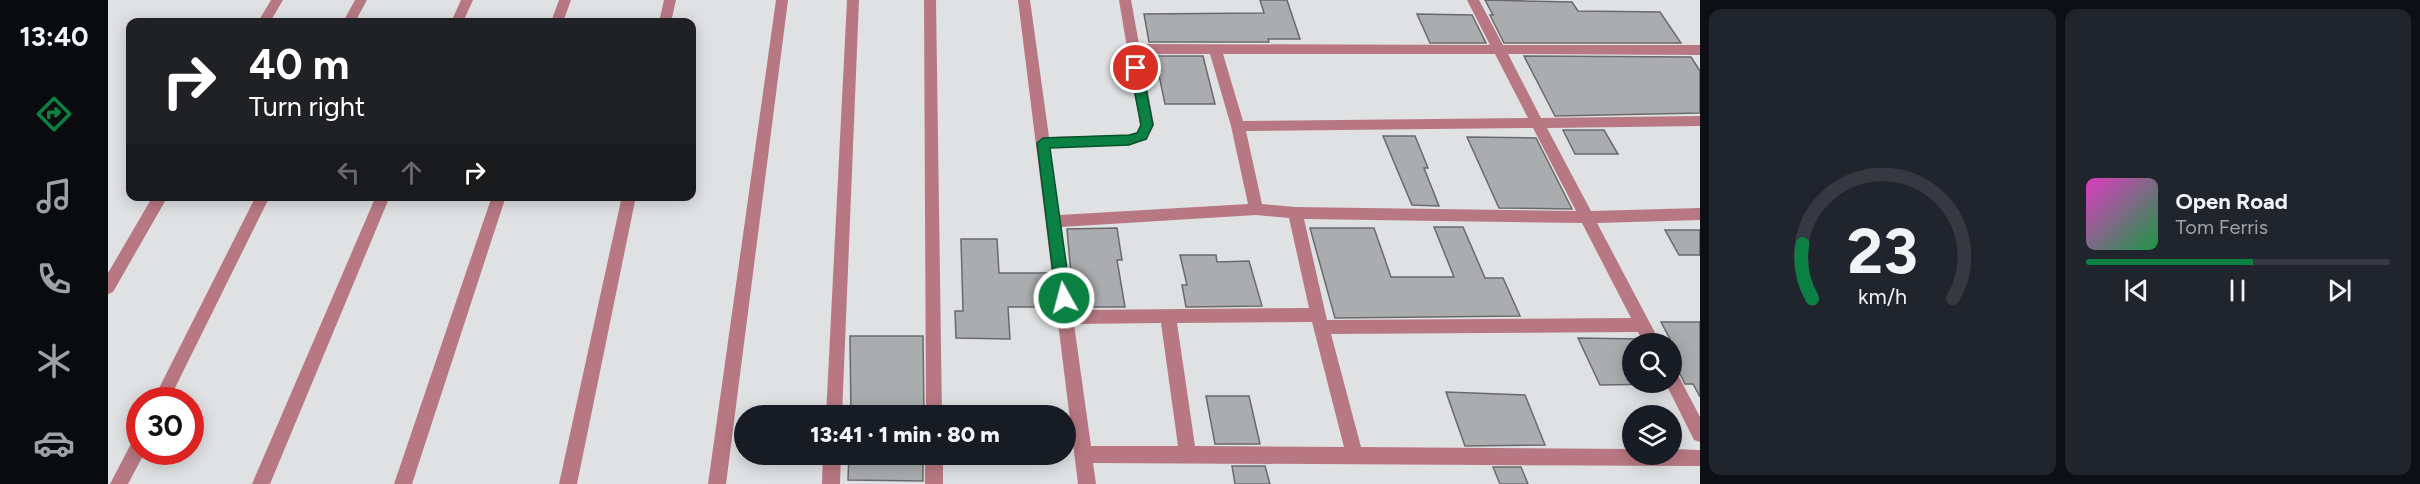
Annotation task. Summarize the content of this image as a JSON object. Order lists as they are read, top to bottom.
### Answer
{
  "page": {
    "tabs": "13:40",
    "turn": ["40 m", "Turn right"],
    "song": ["Open Road", "Tom Ferris"],
    "limit": "30",
    "trip": "13:41 · 1 min · 80 m",
    "gauge": ["23", "km/h"]
  }
}
